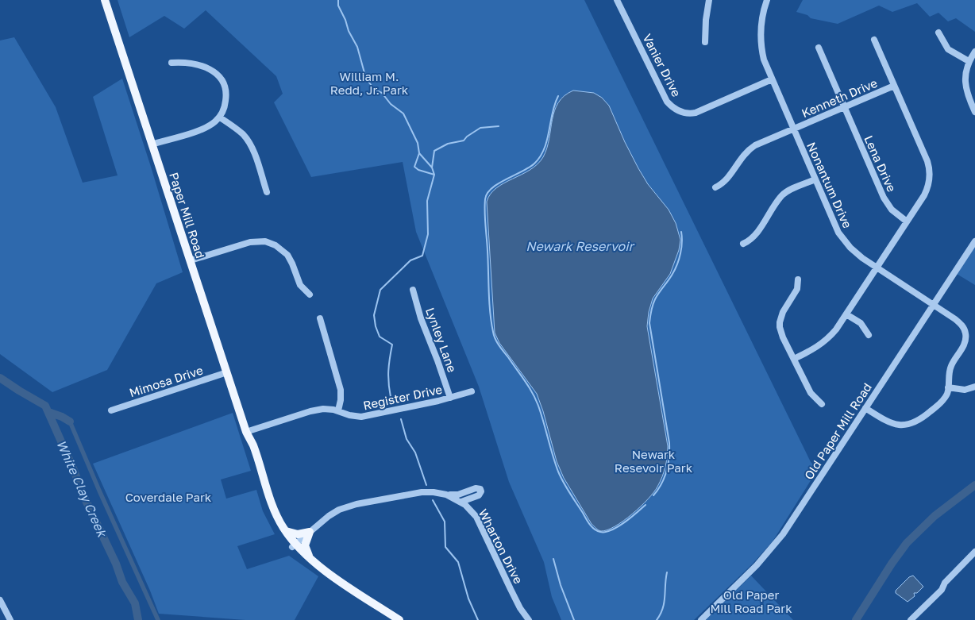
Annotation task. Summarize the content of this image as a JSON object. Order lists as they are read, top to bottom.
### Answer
{
  "streets": {
    "main road": ["Paper Mill Road"],
    "street": [
      "Vanier Drive",
      "Kenneth Drive",
      "Lena Drive",
      "Nonantum Drive",
      "Lynley Lane",
      "Mimosa Drive",
      "Register Drive",
      "Old Paper Mill Road",
      "Wharton Drive"
    ]
  },
  "crossings": [
    ["Vanier Drive", "Nonantum Drive"],
    ["Kenneth Drive", "Lena Drive"],
    ["Kenneth Drive", "Nonantum Drive"],
    ["Nonantum Drive", "Old Paper Mill Road"],
    ["Paper Mill Road", "Mimosa Drive"],
    ["Paper Mill Road", "Register Drive"],
    ["Paper Mill Road", "Wharton Drive"],
    ["Lynley Lane", "Register Drive"]
  ],
  "water": ["Newark Reservoir", "White Clay Creek"],
  "parks": [
    "William M. Redd, Jr. Park",
    "Newark Resevoir Park",
    "Coverdale Park",
    "Old Paper Mill Road Park"
  ]
}
